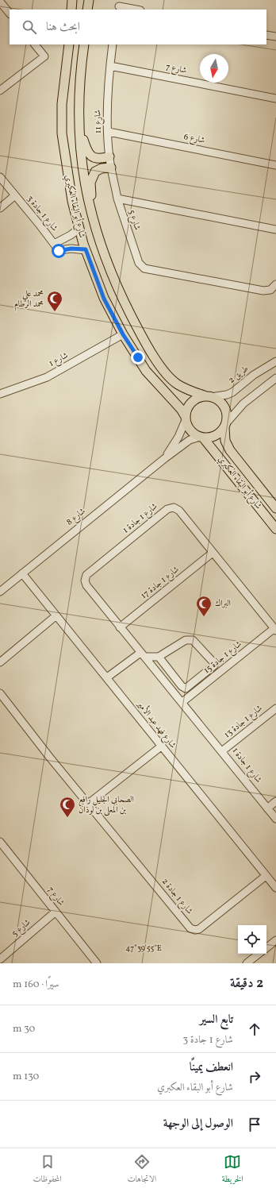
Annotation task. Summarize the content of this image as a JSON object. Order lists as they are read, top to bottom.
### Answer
{
  "streets": {
    "main road": ["شارع أبو البقاء العكبري"],
    "street": [
      "شارع 7",
      "شارع 11",
      "شارع 6",
      "شارع 1 جادة 3",
      "شارع 5",
      "شارع 1",
      "طريق 2",
      "شارع 8",
      "شارع 1 جادة 1",
      "شارع 1 جادة 17",
      "شارع 1 جادة 15",
      "شارع 1 جادة 13",
      "شارع فهد عبد الأمير",
      "شارع 1 جادة 2"
    ]
  },
  "crossings": [
    ["شارع 7", "شارع 11"],
    ["شارع 7", "شارع 5"],
    ["شارع 11", "شارع 6"],
    ["شارع 11", "شارع 5"],
    ["شارع أبو البقاء العكبري", "شارع 1 جادة 3"],
    ["شارع أبو البقاء العكبري", "شارع 1"],
    ["شارع أبو البقاء العكبري", "طريق 2"],
    ["شارع أبو البقاء العكبري", "شارع 8"],
    ["طريق 2", "شارع 8"],
    ["شارع 8", "شارع فهد عبد الأمير"],
    ["شارع 1 جادة 1", "شارع 1 جادة 17"],
    ["شارع 1 جادة 1", "شارع 1 جادة 15"],
    ["شارع 1 جادة 1", "شارع 1 جادة 13"],
    ["شارع فهد عبد الأمير", "شارع 1 جادة 2"]
  ],
  "places": {
    "mosque": ["محمد علي محمد الرطام", "البراك", "الصحابي الجليل رافع بن المعلى بن لوذان"]
  },
  "north": "bottom",
  "page": {
    "search": "ابحث هنا",
    "heading": ["2 دقيقة", "سيرًا · 160 m"],
    "list": [
      ["تابع السير", "شارع 1 جادة 3", "30 m"],
      ["انعطف يمينًا", "شارع أبو البقاء العكبري", "130 m"],
      "الوصول إلى الوجهة"
    ],
    "nav": ["الخريطة", "الاتجاهات", "المحفوظات"]
  },
  "coordinates": ["47°39'55\"E"]
}
